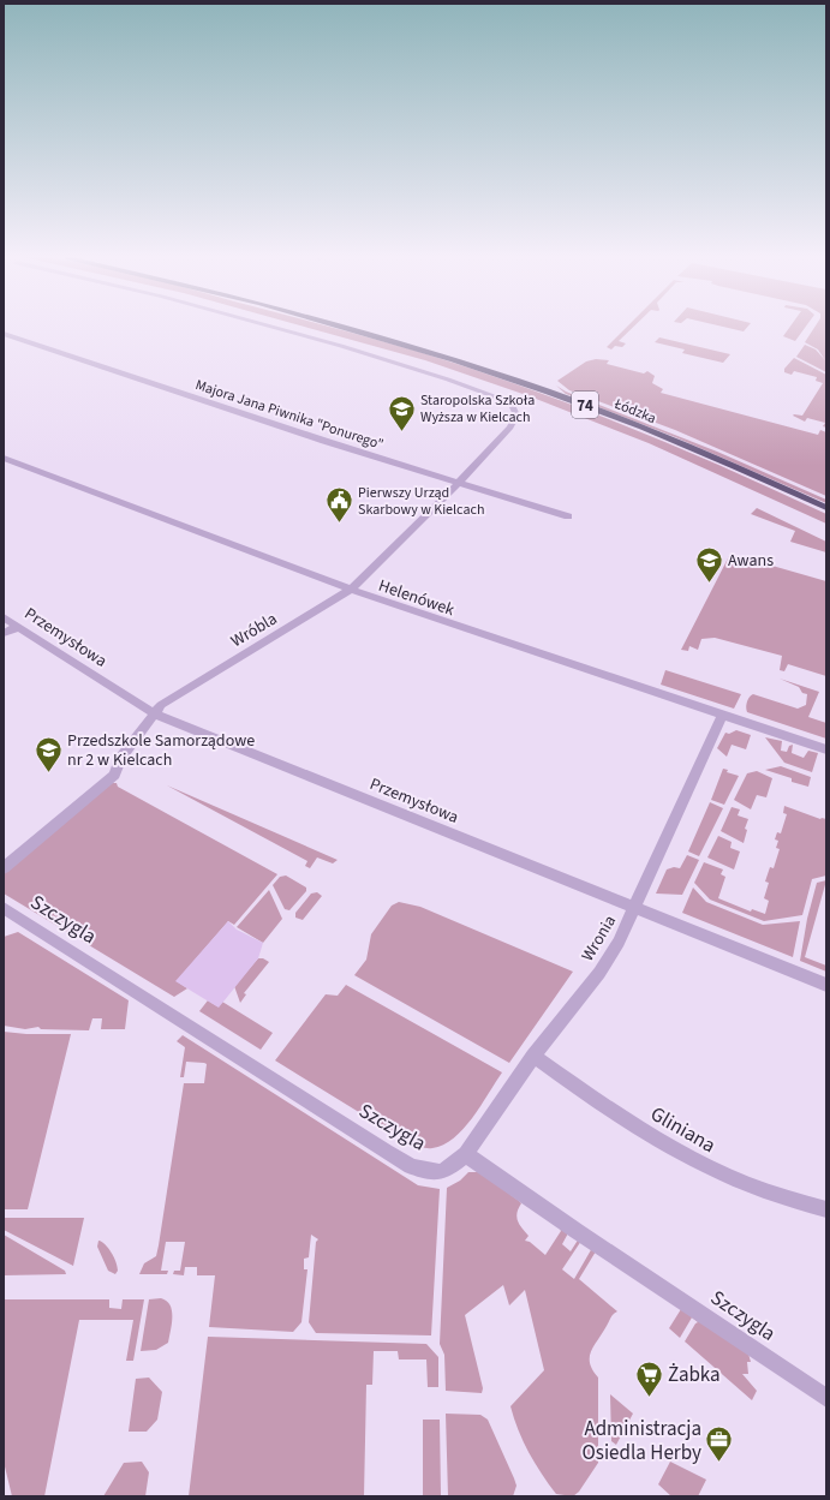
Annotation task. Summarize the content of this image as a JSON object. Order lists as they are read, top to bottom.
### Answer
{
  "streets": {
    "main road": ["74", "Łódzka"],
    "street": [
      "Majora Jana Piwnika \"Ponurego\"",
      "Helenówek",
      "Wróbla",
      "Przemysłowa",
      "Szczygla",
      "Wronia",
      "Gliniana"
    ]
  },
  "crossings": [
    ["Majora Jana Piwnika \"Ponurego\"", "Wróbla"],
    ["Helenówek", "Wróbla"],
    ["Helenówek", "Wronia"],
    ["Wróbla", "Przemysłowa"],
    ["Przemysłowa", "Wronia"],
    ["Szczygla", "Wronia"],
    ["Wronia", "Gliniana"]
  ],
  "places": {
    "school or university": ["Staropolska Szkoła Wyższa w Kielcach", "Awans", "Przedszkole Samorządowe nr 2 w Kielcach"],
    "public building": ["Pierwszy Urząd Skarbowy w Kielcach"],
    "supermarket": ["Żabka"],
    "office": ["Administracja Osiedla Herby"]
  }
}
